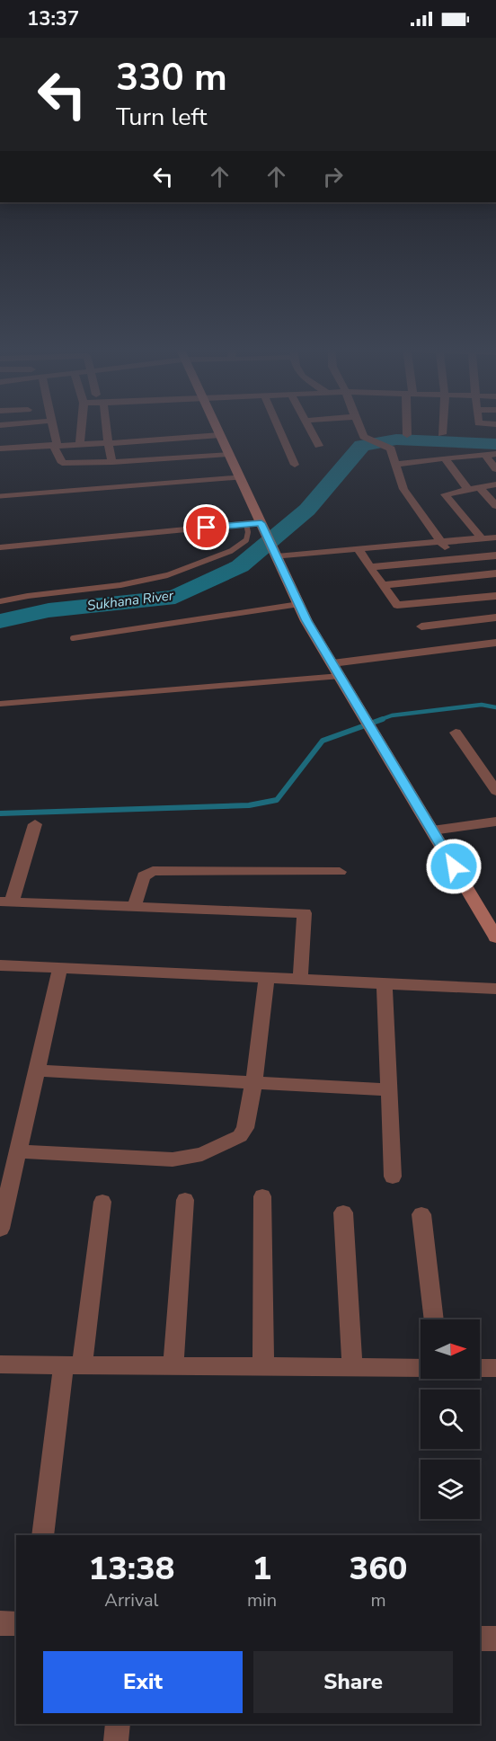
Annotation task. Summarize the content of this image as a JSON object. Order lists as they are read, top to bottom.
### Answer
{
  "water": ["Sukhana River"],
  "north": "right",
  "page": {
    "status": "13:37",
    "turn": ["330 m", "Turn left"],
    "eta": [
      "13:38",
      "Arrival",
      "1",
      "min",
      "360",
      "m"
    ],
    "buttons": ["Exit", "Share"]
  }
}
